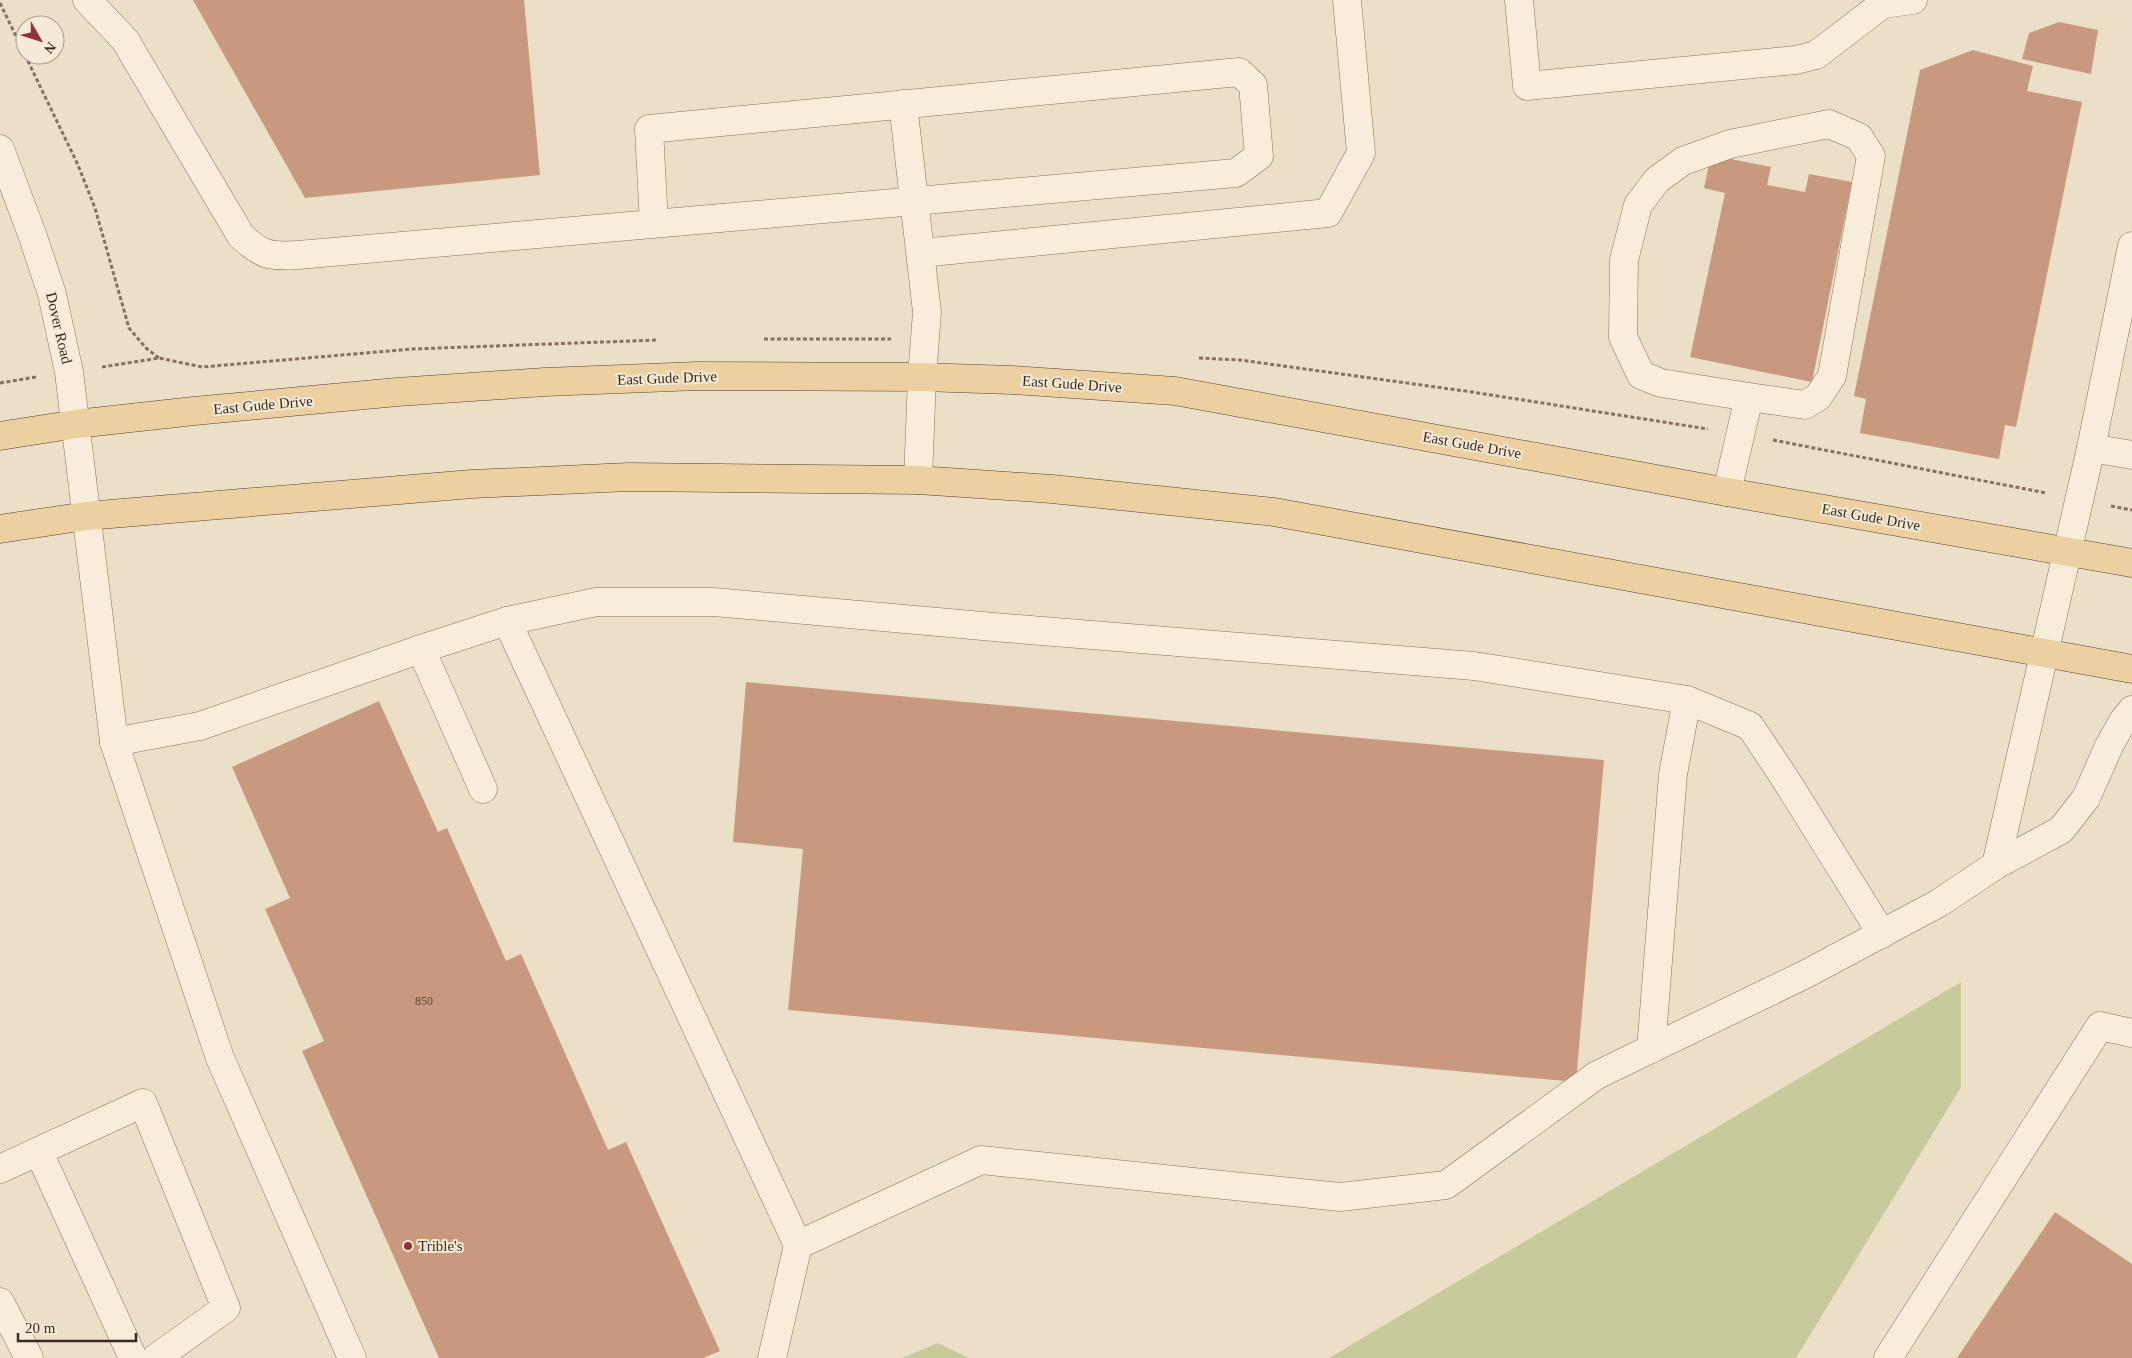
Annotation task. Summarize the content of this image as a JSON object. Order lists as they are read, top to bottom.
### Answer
{
  "streets": {
    "main road": ["East Gude Drive"],
    "street": ["Dover Road"]
  },
  "crossings": [
    ["Dover Road", "East Gude Drive"]
  ],
  "places": ["Trible's"],
  "house_numbers": ["850"],
  "scale_bar": "20 m",
  "north": "bottom right"
}
